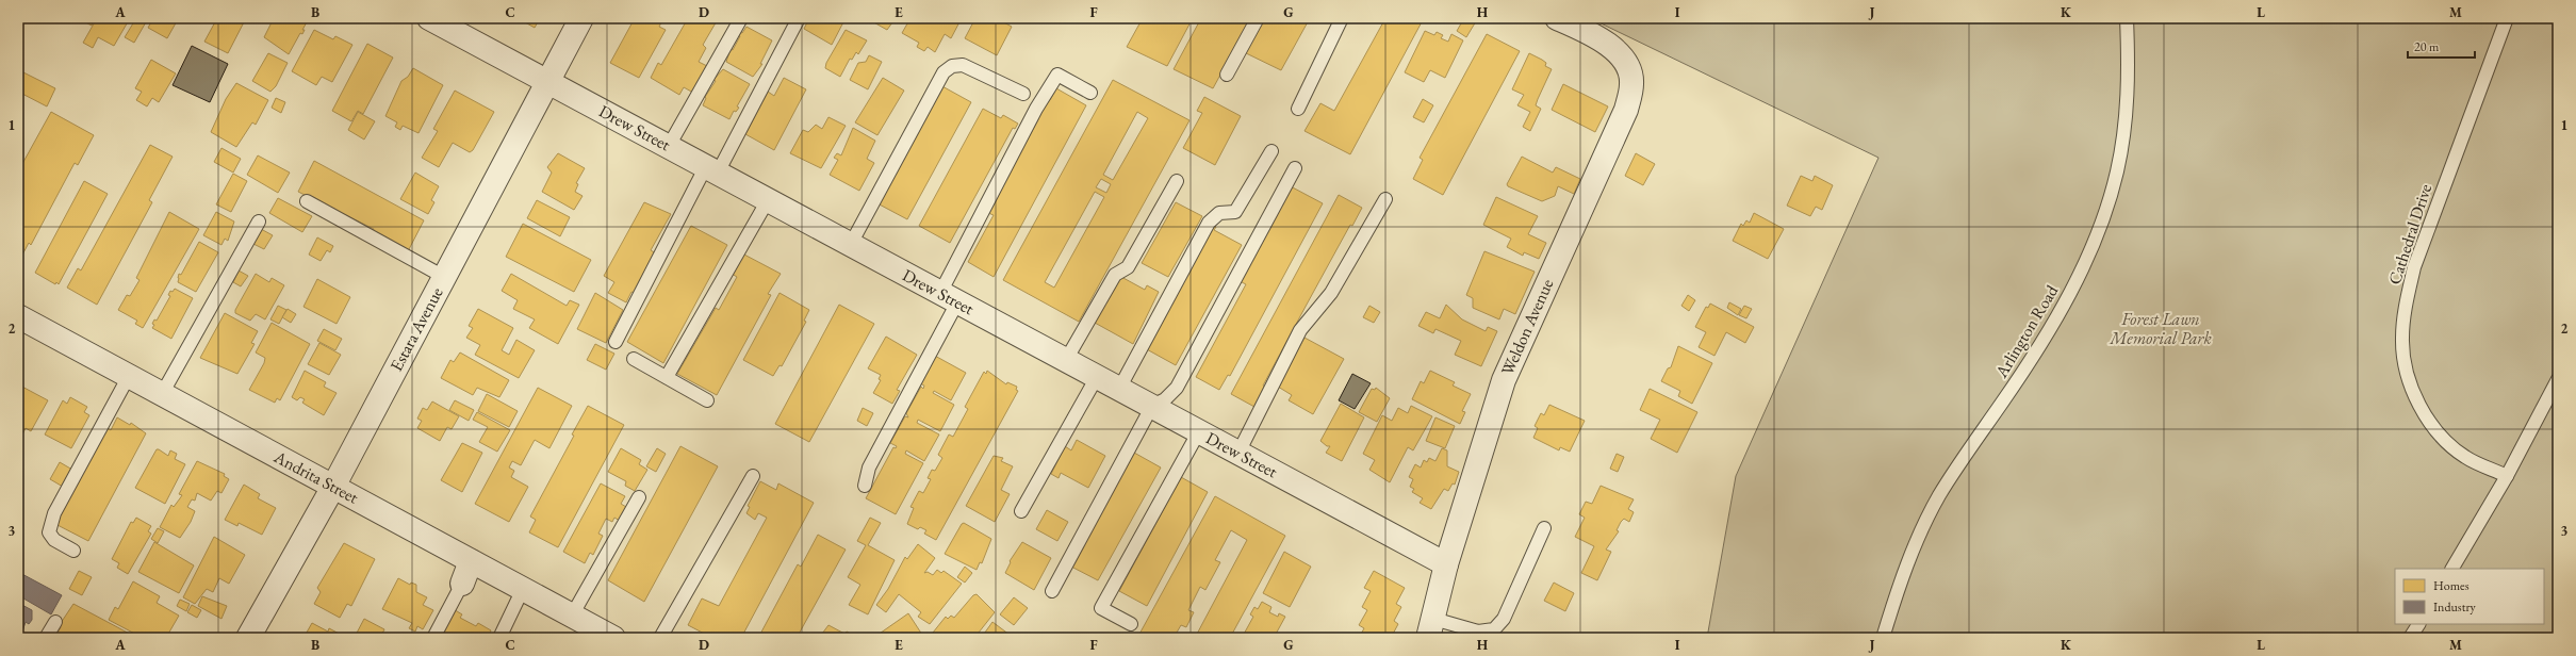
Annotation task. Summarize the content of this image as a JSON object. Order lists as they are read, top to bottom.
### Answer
{
  "streets": {
    "street": [
      "Drew Street",
      "Weldon Avenue",
      "Estara Avenue",
      "Andrita Street"
    ],
    "lane": ["Cathedral Drive", "Arlington Road"]
  },
  "crossings": [
    ["Drew Street", "Weldon Avenue"],
    ["Drew Street", "Estara Avenue"],
    ["Estara Avenue", "Andrita Street"]
  ],
  "parks": ["Forest Lawn Memorial Park"],
  "legend": ["Homes", "Industry"],
  "scale_bar": "20 m",
  "grid": {
    "columns": [
      "A",
      "B",
      "C",
      "D",
      "E",
      "F",
      "G",
      "H",
      "I",
      "J",
      "K",
      "L",
      "M"
    ],
    "rows": ["1", "2", "3"]
  }
}
